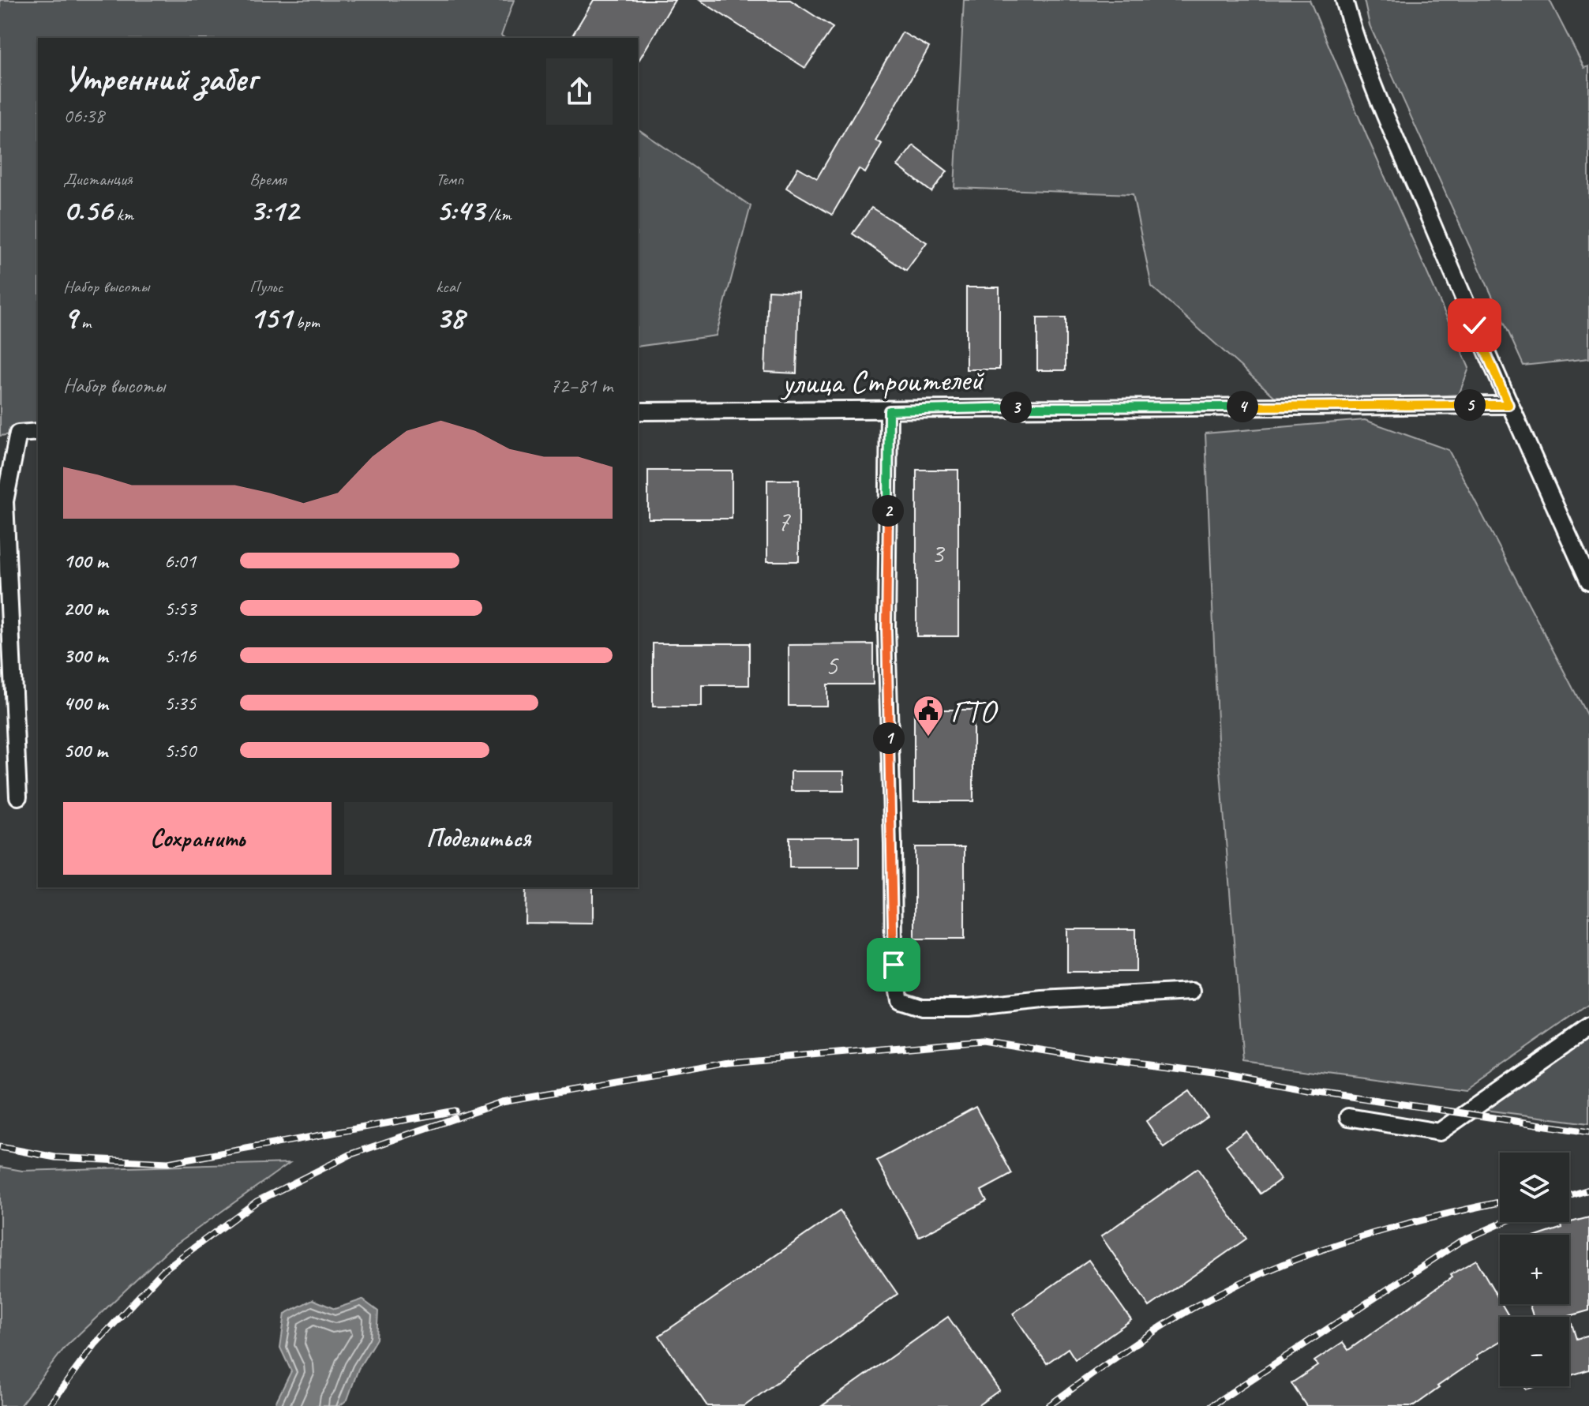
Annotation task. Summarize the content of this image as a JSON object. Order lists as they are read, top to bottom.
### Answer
{
  "streets": {
    "street": ["улица Строителей"]
  },
  "places": {
    "public building": ["ГТО"]
  },
  "house_numbers": ["7", "3", "5"],
  "page": {
    "heading": ["Утренний забег", "06:38"],
    "stats": [
      ["Дистанция", "0.56 km"],
      ["Время", "3:12"],
      ["Темп", "5:43 /km"],
      ["Набор высоты", "9 m"],
      ["Пульс", "151 bpm"],
      ["kcal", "38"]
    ],
    "chart": ["Набор высоты", "72–81 m"],
    "pins": [
      "5",
      "4",
      "3",
      "2",
      "1"
    ],
    "list": [
      {
        "name": "100 m",
        "note": "6:01"
      },
      {
        "name": "200 m",
        "note": "5:53"
      },
      {
        "name": "300 m",
        "note": "5:16"
      },
      {
        "name": "400 m",
        "note": "5:35"
      },
      {
        "name": "500 m",
        "note": "5:50"
      }
    ],
    "buttons": ["Сохранить", "Поделиться"],
    "map_buttons": ["+", "−"]
  }
}
